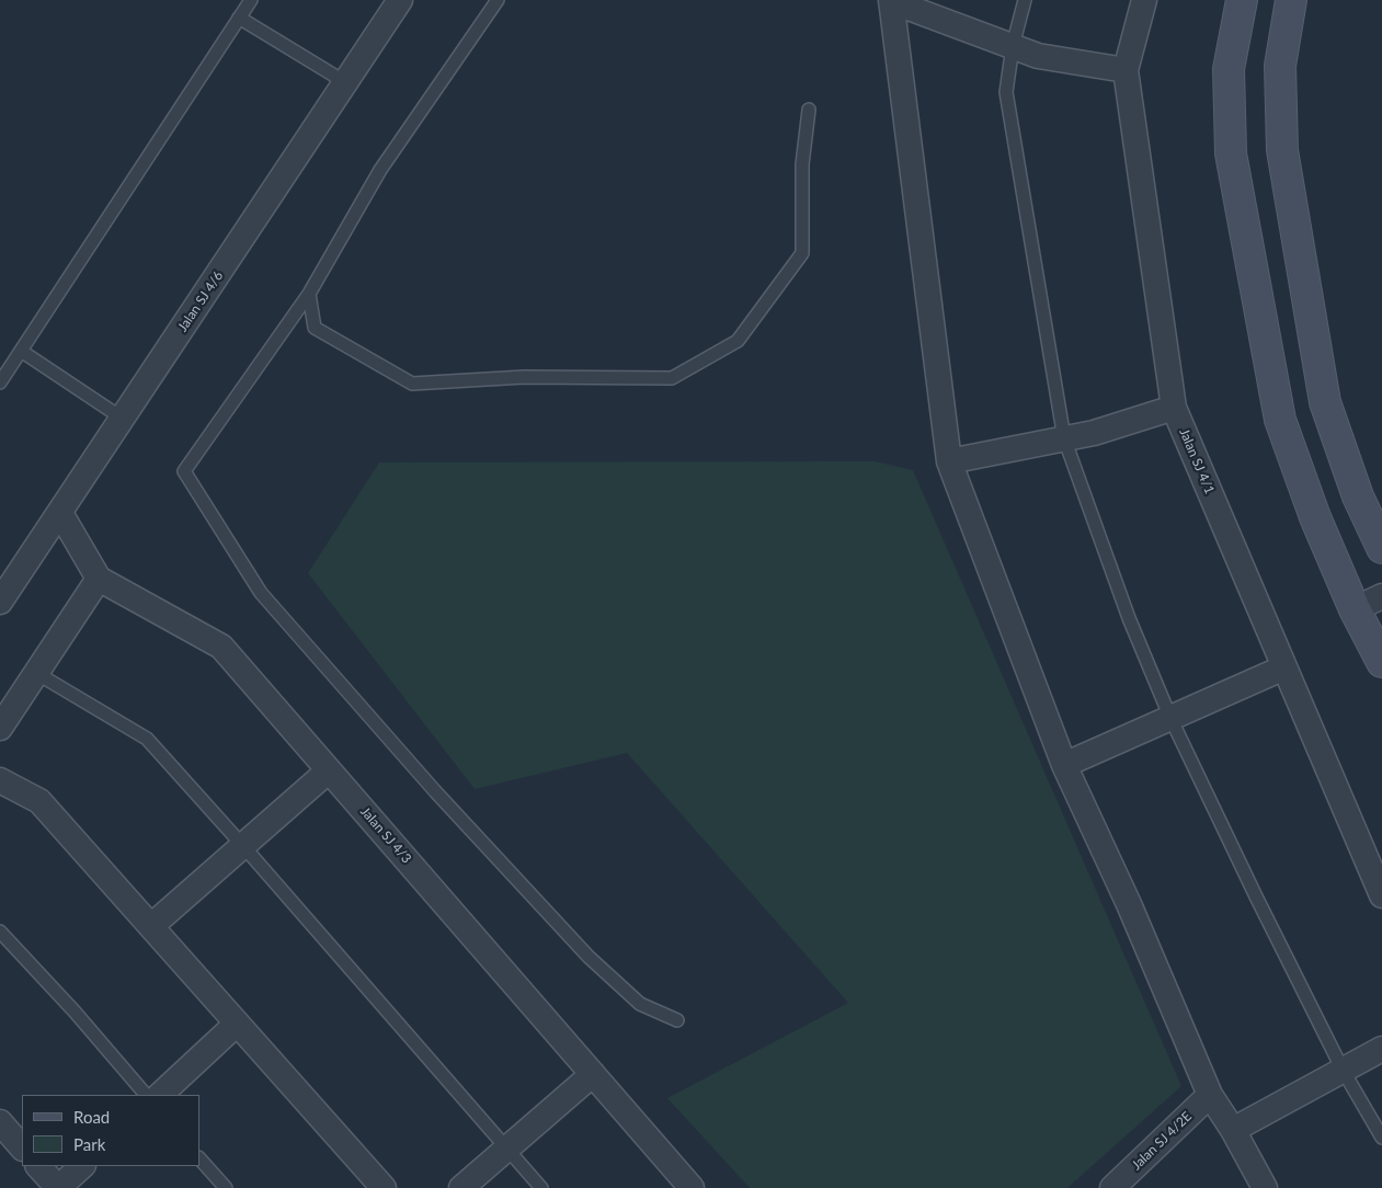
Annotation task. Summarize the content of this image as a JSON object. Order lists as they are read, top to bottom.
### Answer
{
  "streets": {
    "street": [
      "Jalan SJ 4/6",
      "Jalan SJ 4/1",
      "Jalan SJ 4/3",
      "Jalan SJ 4/2E"
    ]
  },
  "legend": ["Road", "Park"]
}
